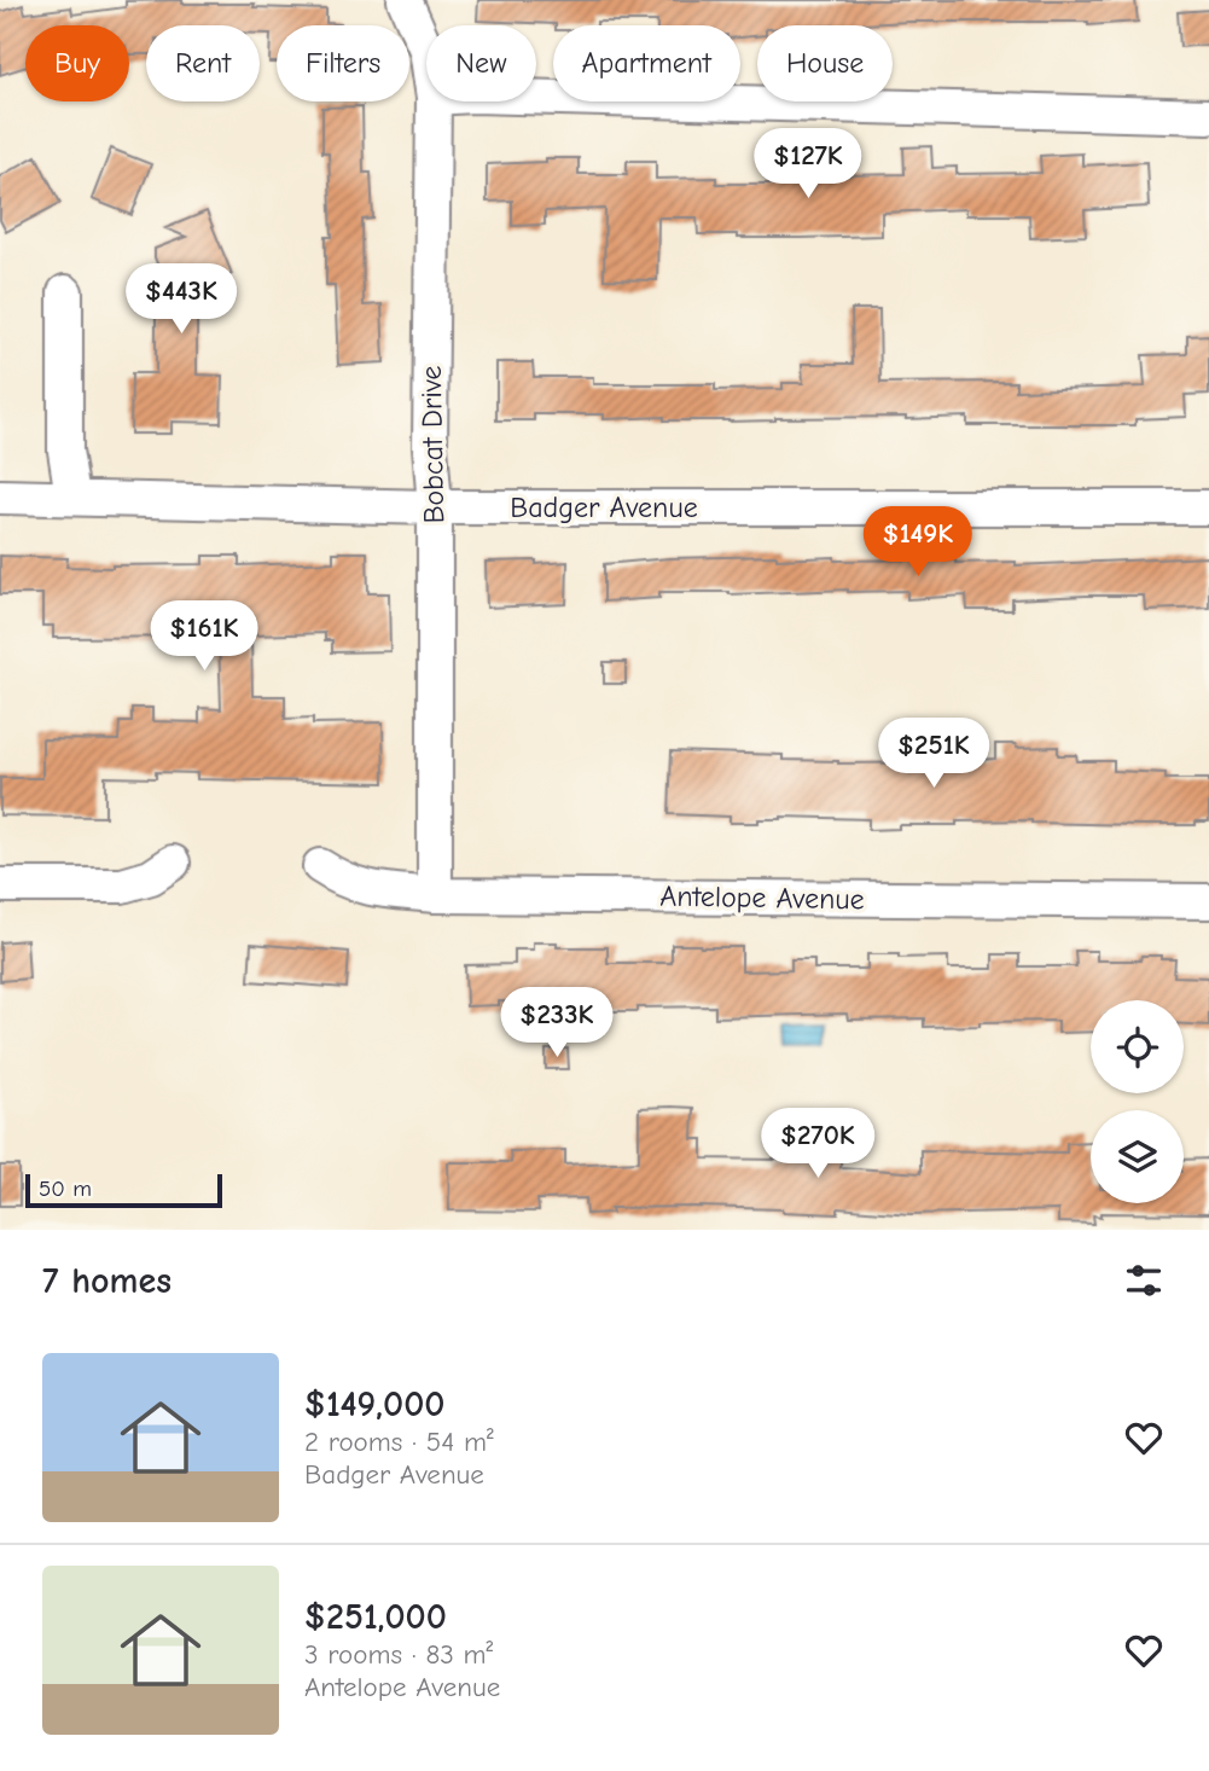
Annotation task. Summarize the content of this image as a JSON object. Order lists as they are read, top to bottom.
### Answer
{
  "streets": {
    "street": ["Bobcat Drive", "Badger Avenue", "Antelope Avenue"]
  },
  "crossings": [
    ["Bobcat Drive", "Badger Avenue"],
    ["Bobcat Drive", "Antelope Avenue"]
  ],
  "scale_bar": "50 m",
  "page": {
    "chip": [
      "Buy",
      "Rent",
      "Filters",
      "New",
      "Apartment",
      "House"
    ],
    "price": [
      "$127K",
      "$443K",
      "$149K",
      "$161K",
      "$251K",
      "$233K",
      "$270K"
    ],
    "scale": "50 m",
    "heading": "7 homes",
    "list": [
      {
        "name": "$149,000",
        "note": "2 rooms · 54 m² · Badger Avenue"
      },
      {
        "name": "$251,000",
        "note": "3 rooms · 83 m² · Antelope Avenue"
      }
    ]
  }
}
